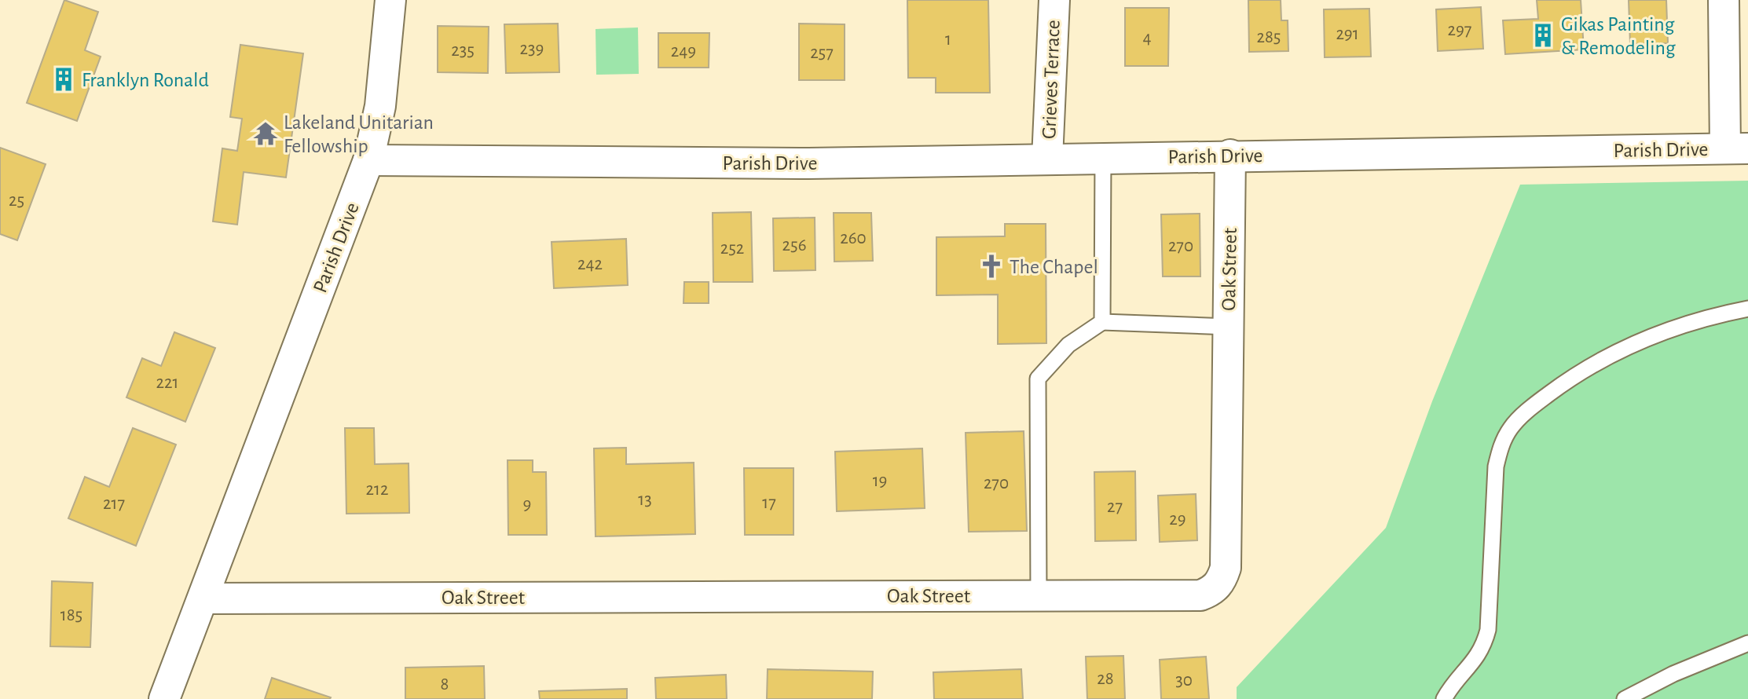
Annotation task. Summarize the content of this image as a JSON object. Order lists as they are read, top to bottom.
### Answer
{
  "streets": {
    "street": ["Grieves Terrace", "Parish Drive", "Oak Street"]
  },
  "crossings": [
    ["Grieves Terrace", "Parish Drive"],
    ["Parish Drive", "Oak Street"]
  ],
  "places": {
    "building": ["Gikas Painting & Remodeling", "Franklyn Ronald"],
    "temple": ["Lakeland Unitarian Fellowship"],
    "church": ["The Chapel"]
  },
  "house_numbers": [
    "297",
    "291",
    "285",
    "4",
    "1",
    "239",
    "235",
    "249",
    "257",
    "25",
    "260",
    "256",
    "270",
    "252",
    "242",
    "221",
    "19",
    "270",
    "212",
    "13",
    "17",
    "217",
    "9",
    "27",
    "29",
    "185",
    "28",
    "30",
    "8"
  ]
}
